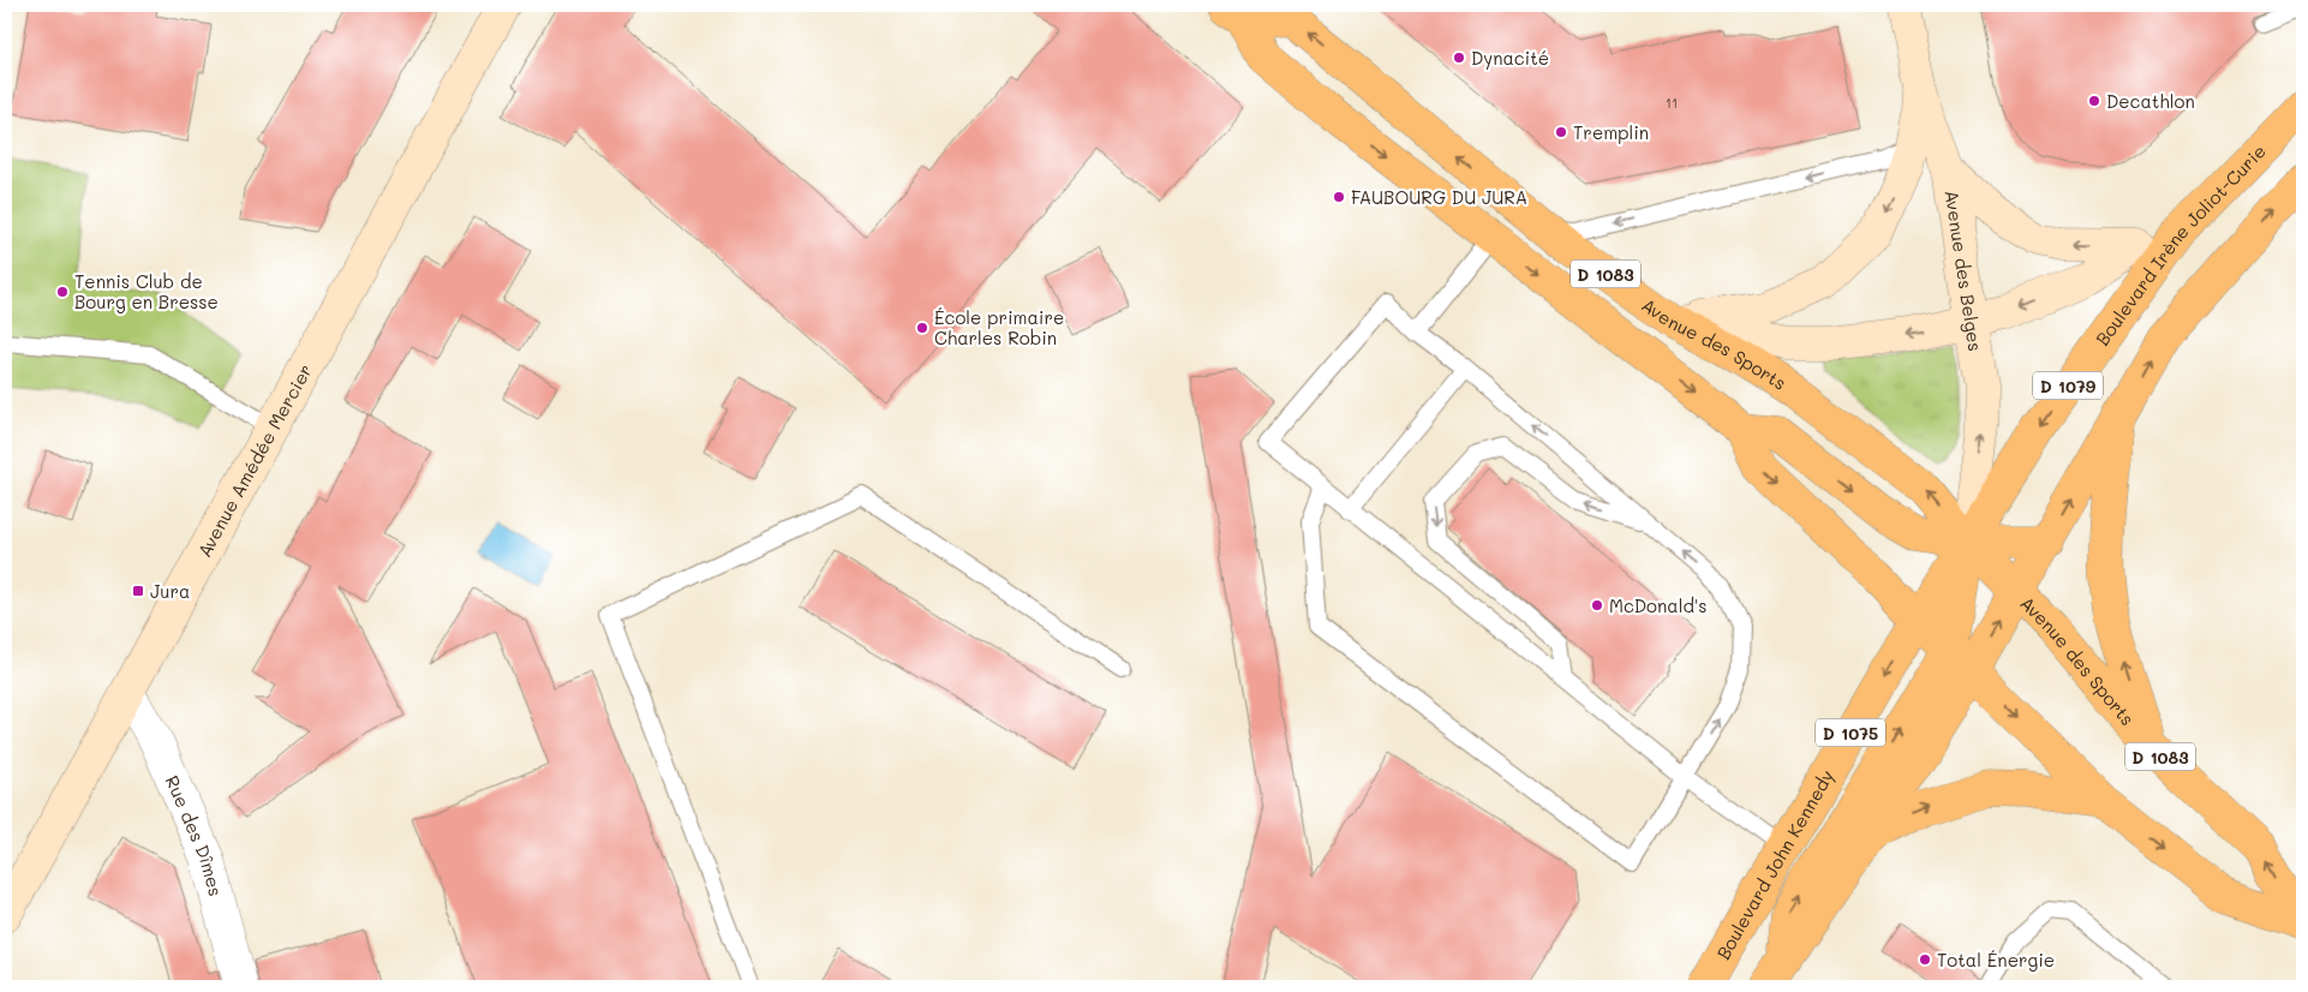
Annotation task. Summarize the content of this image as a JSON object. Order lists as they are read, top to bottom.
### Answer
{
  "streets": {
    "main road": [
      "Boulevard Irène Joliot-Curie",
      "Avenue des Belges",
      "D 1083",
      "Avenue des Sports",
      "D 1079",
      "Avenue Amédée Mercier",
      "D 1075",
      "Boulevard John Kennedy"
    ],
    "street": ["Rue des Dîmes"]
  },
  "crossings": [
    ["Boulevard Irène Joliot-Curie", "Avenue des Belges"],
    ["Boulevard Irène Joliot-Curie", "D 1083"],
    ["Boulevard Irène Joliot-Curie", "Avenue des Sports"],
    ["Boulevard Irène Joliot-Curie", "D 1079"],
    ["Avenue des Belges", "D 1083"],
    ["Avenue des Belges", "Avenue des Sports"],
    ["Avenue des Belges", "D 1079"],
    ["D 1083", "Avenue des Sports"],
    ["D 1083", "D 1079"],
    ["D 1083", "Boulevard John Kennedy"],
    ["Avenue des Sports", "D 1079"],
    ["Avenue des Sports", "Boulevard John Kennedy"],
    ["D 1079", "Boulevard John Kennedy"],
    ["Avenue Amédée Mercier", "Rue des Dîmes"]
  ],
  "places": {
    "other": [
      "Dynacité",
      "Decathlon",
      "Tremplin",
      "FAUBOURG DU JURA",
      "Tennis Club de Bourg en Bresse",
      "École primaire Charles Robin",
      "McDonald's",
      "Total Énergie"
    ],
    "transit": ["Jura"]
  },
  "house_numbers": ["11"]
}
